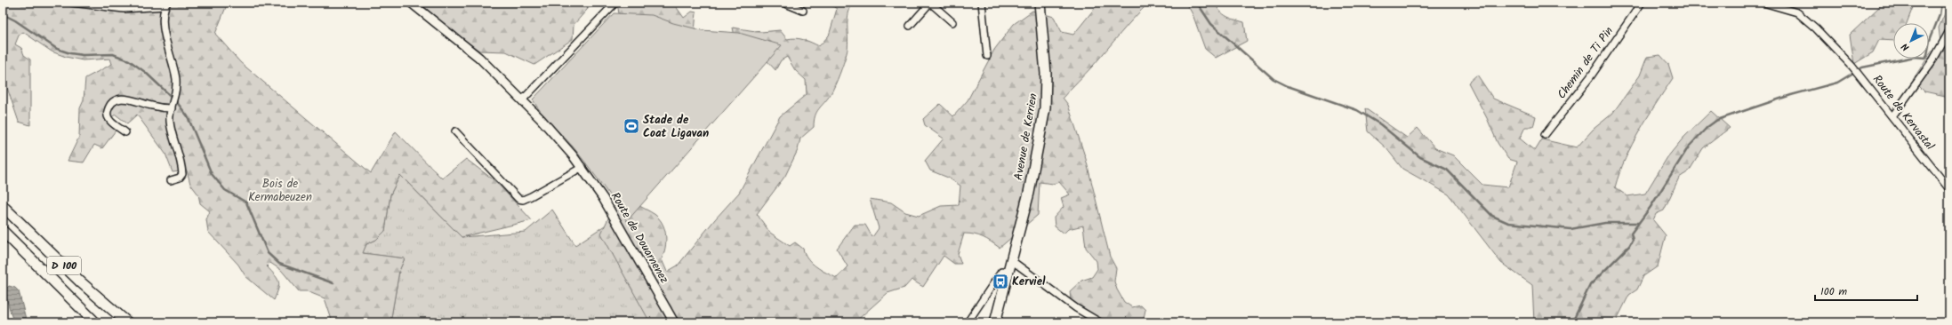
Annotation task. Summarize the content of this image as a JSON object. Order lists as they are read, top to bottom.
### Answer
{
  "streets": {
    "main road": ["Avenue de Kerrien", "Route de Douarnenez", "D 100"],
    "street": ["Chemin de Ti Pin", "Route de Kervastal"]
  },
  "parks": ["Bois de Kermabeuzen"],
  "places": {
    "sports": ["Stade de Coat Ligavan"],
    "bus stop": ["Kerviel"]
  },
  "scale_bar": "100 m",
  "north": "bottom left"
}
